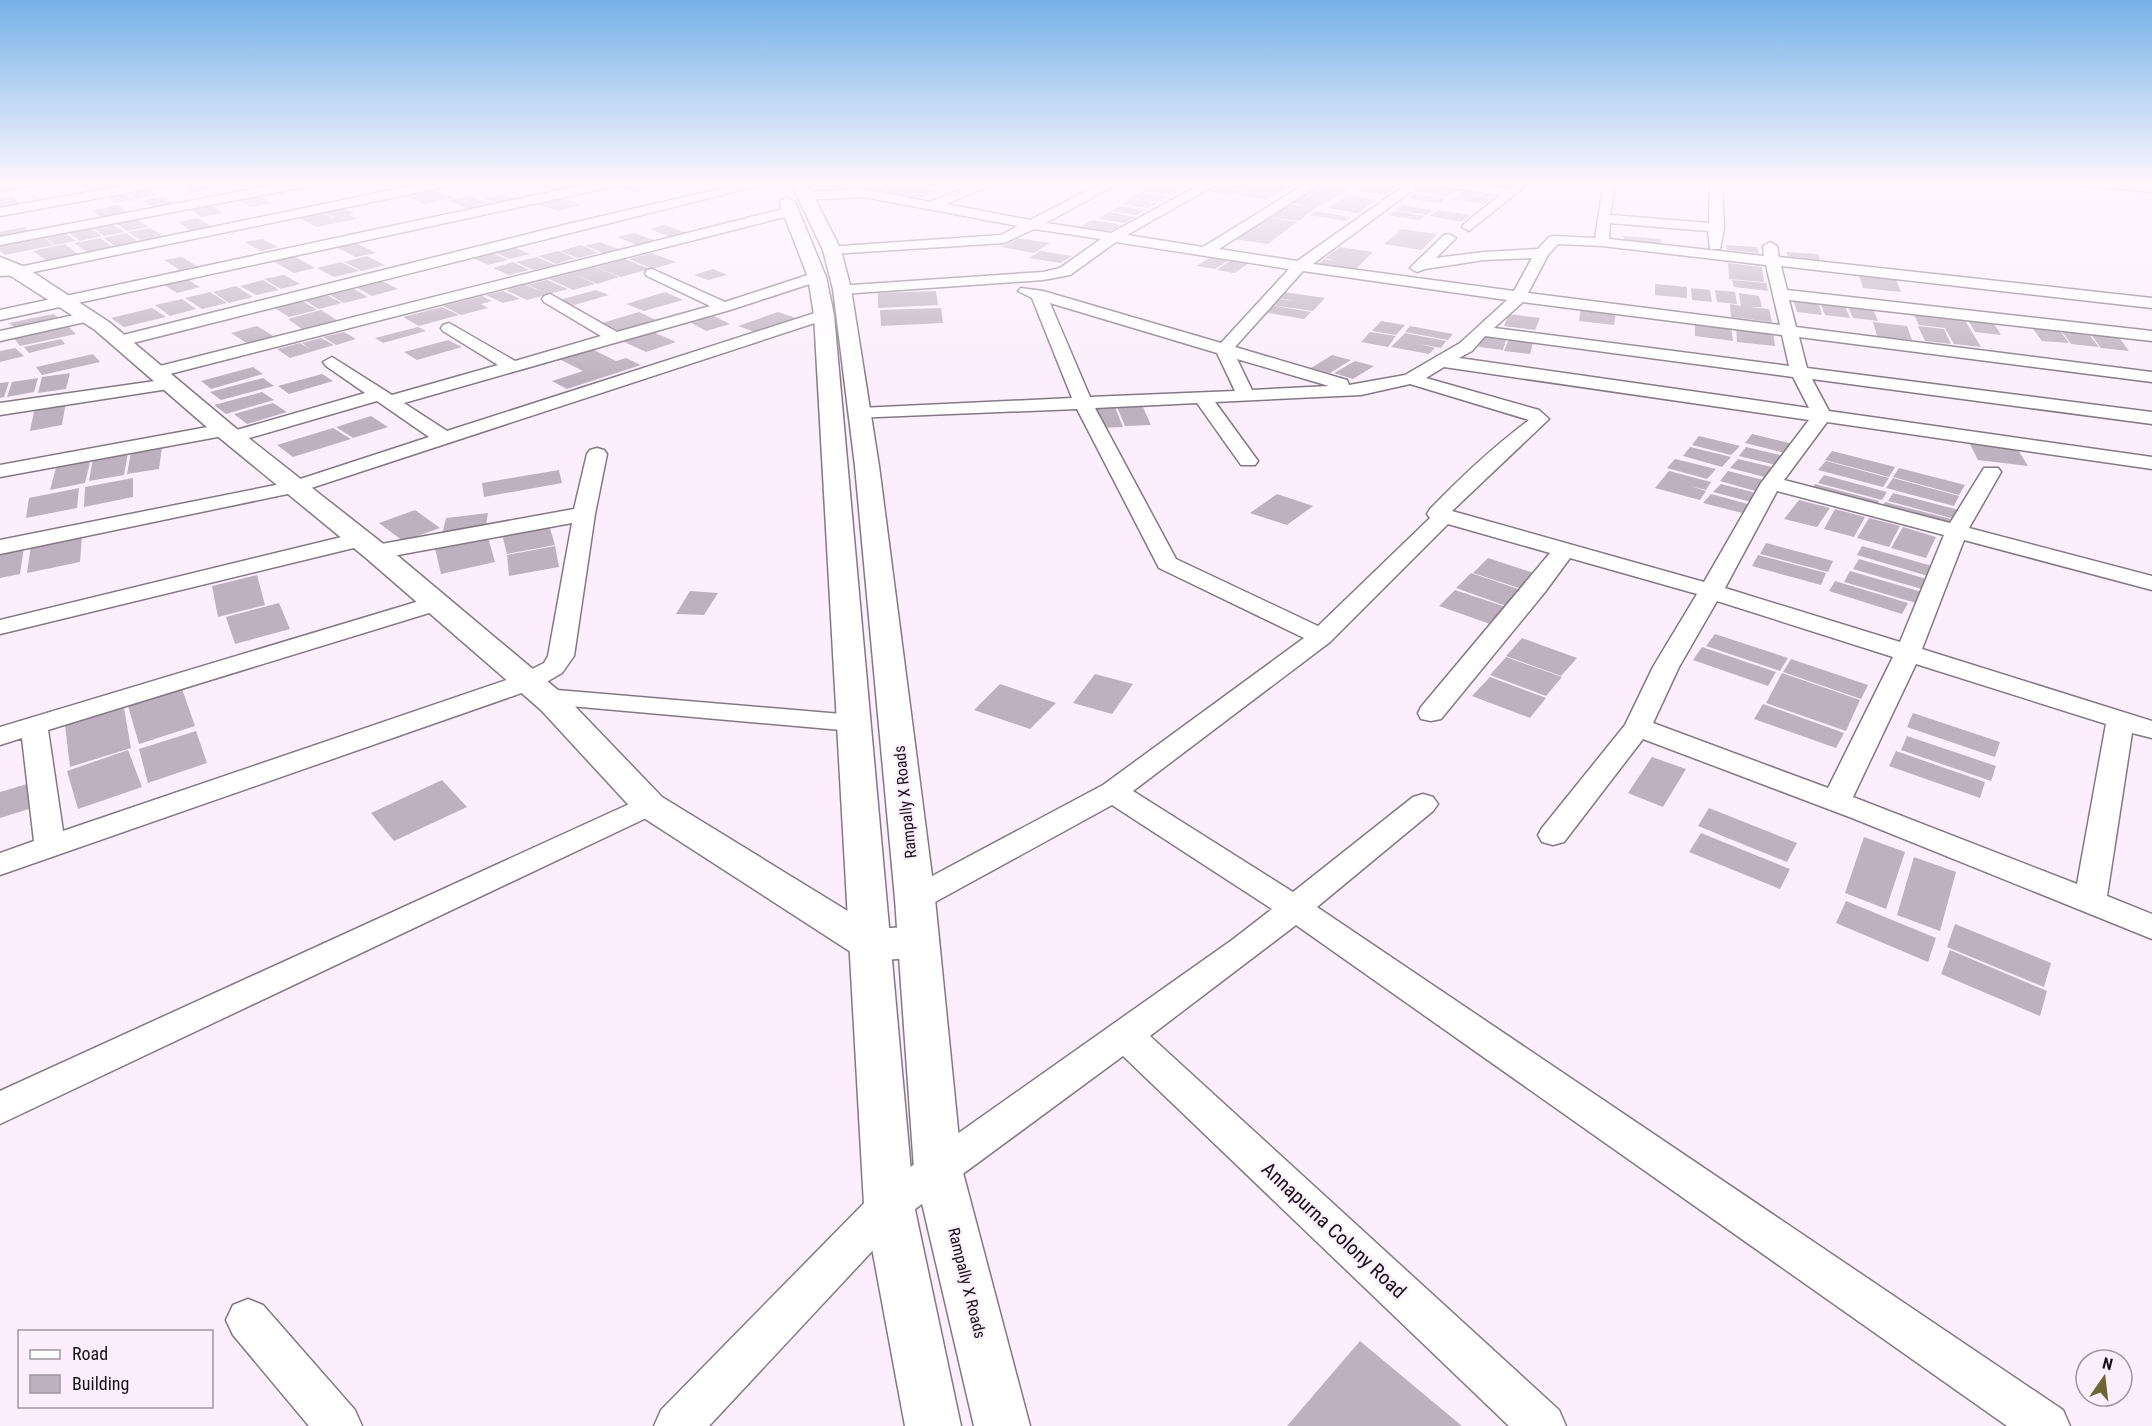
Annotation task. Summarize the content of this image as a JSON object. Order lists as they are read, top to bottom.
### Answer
{
  "streets": {
    "main road": ["Rampally X Roads"],
    "street": ["Annapurna Colony Road"]
  },
  "legend": ["Road", "Building"],
  "north": "top"
}
